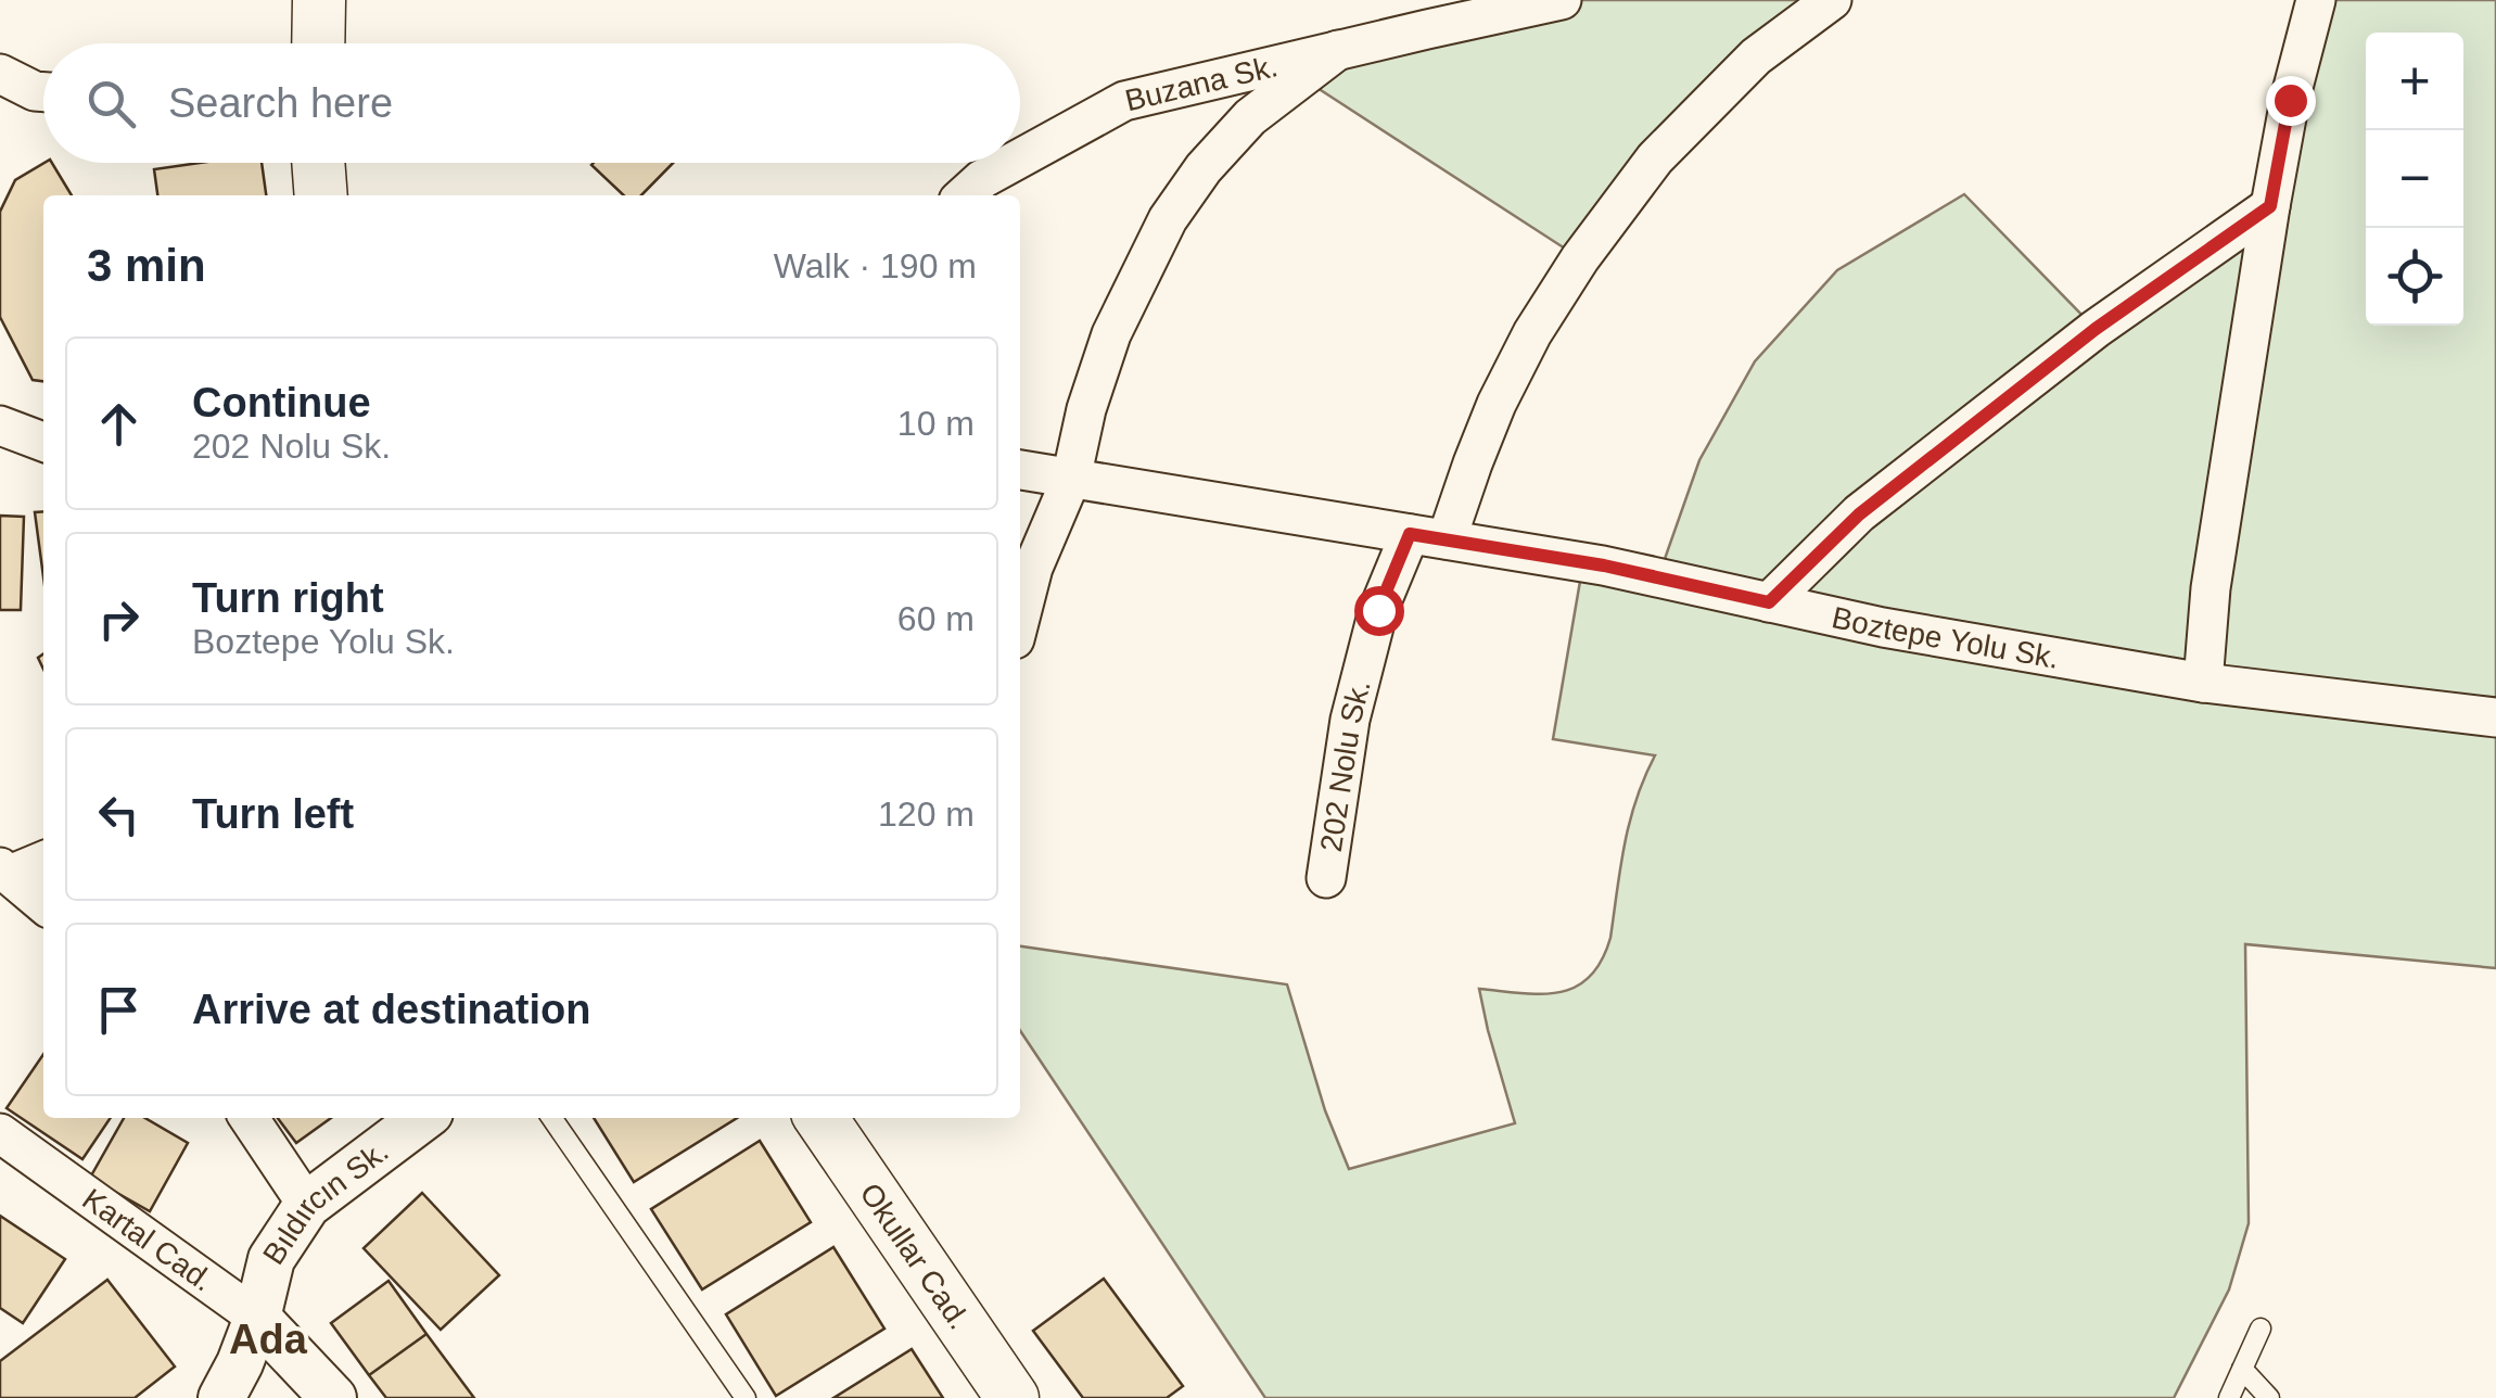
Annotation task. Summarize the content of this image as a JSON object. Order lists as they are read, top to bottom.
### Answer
{
  "streets": {
    "main road": ["Okullar Cad."],
    "street": [
      "Buzana Sk.",
      "Boztepe Yolu Sk.",
      "202 Nolu Sk.",
      "Bıldırcın Sk.",
      "Kartal Cad."
    ]
  },
  "crossings": [
    ["Boztepe Yolu Sk.", "202 Nolu Sk."],
    ["Bıldırcın Sk.", "Kartal Cad."]
  ],
  "districts": ["Ada"],
  "page": {
    "map_buttons": ["+", "−"],
    "search": "Search here",
    "heading": ["3 min", "Walk · 190 m"],
    "list": [
      ["Continue", "202 Nolu Sk.", "10 m"],
      ["Turn right", "Boztepe Yolu Sk.", "60 m"],
      ["Turn left", "120 m"],
      "Arrive at destination"
    ]
  }
}
